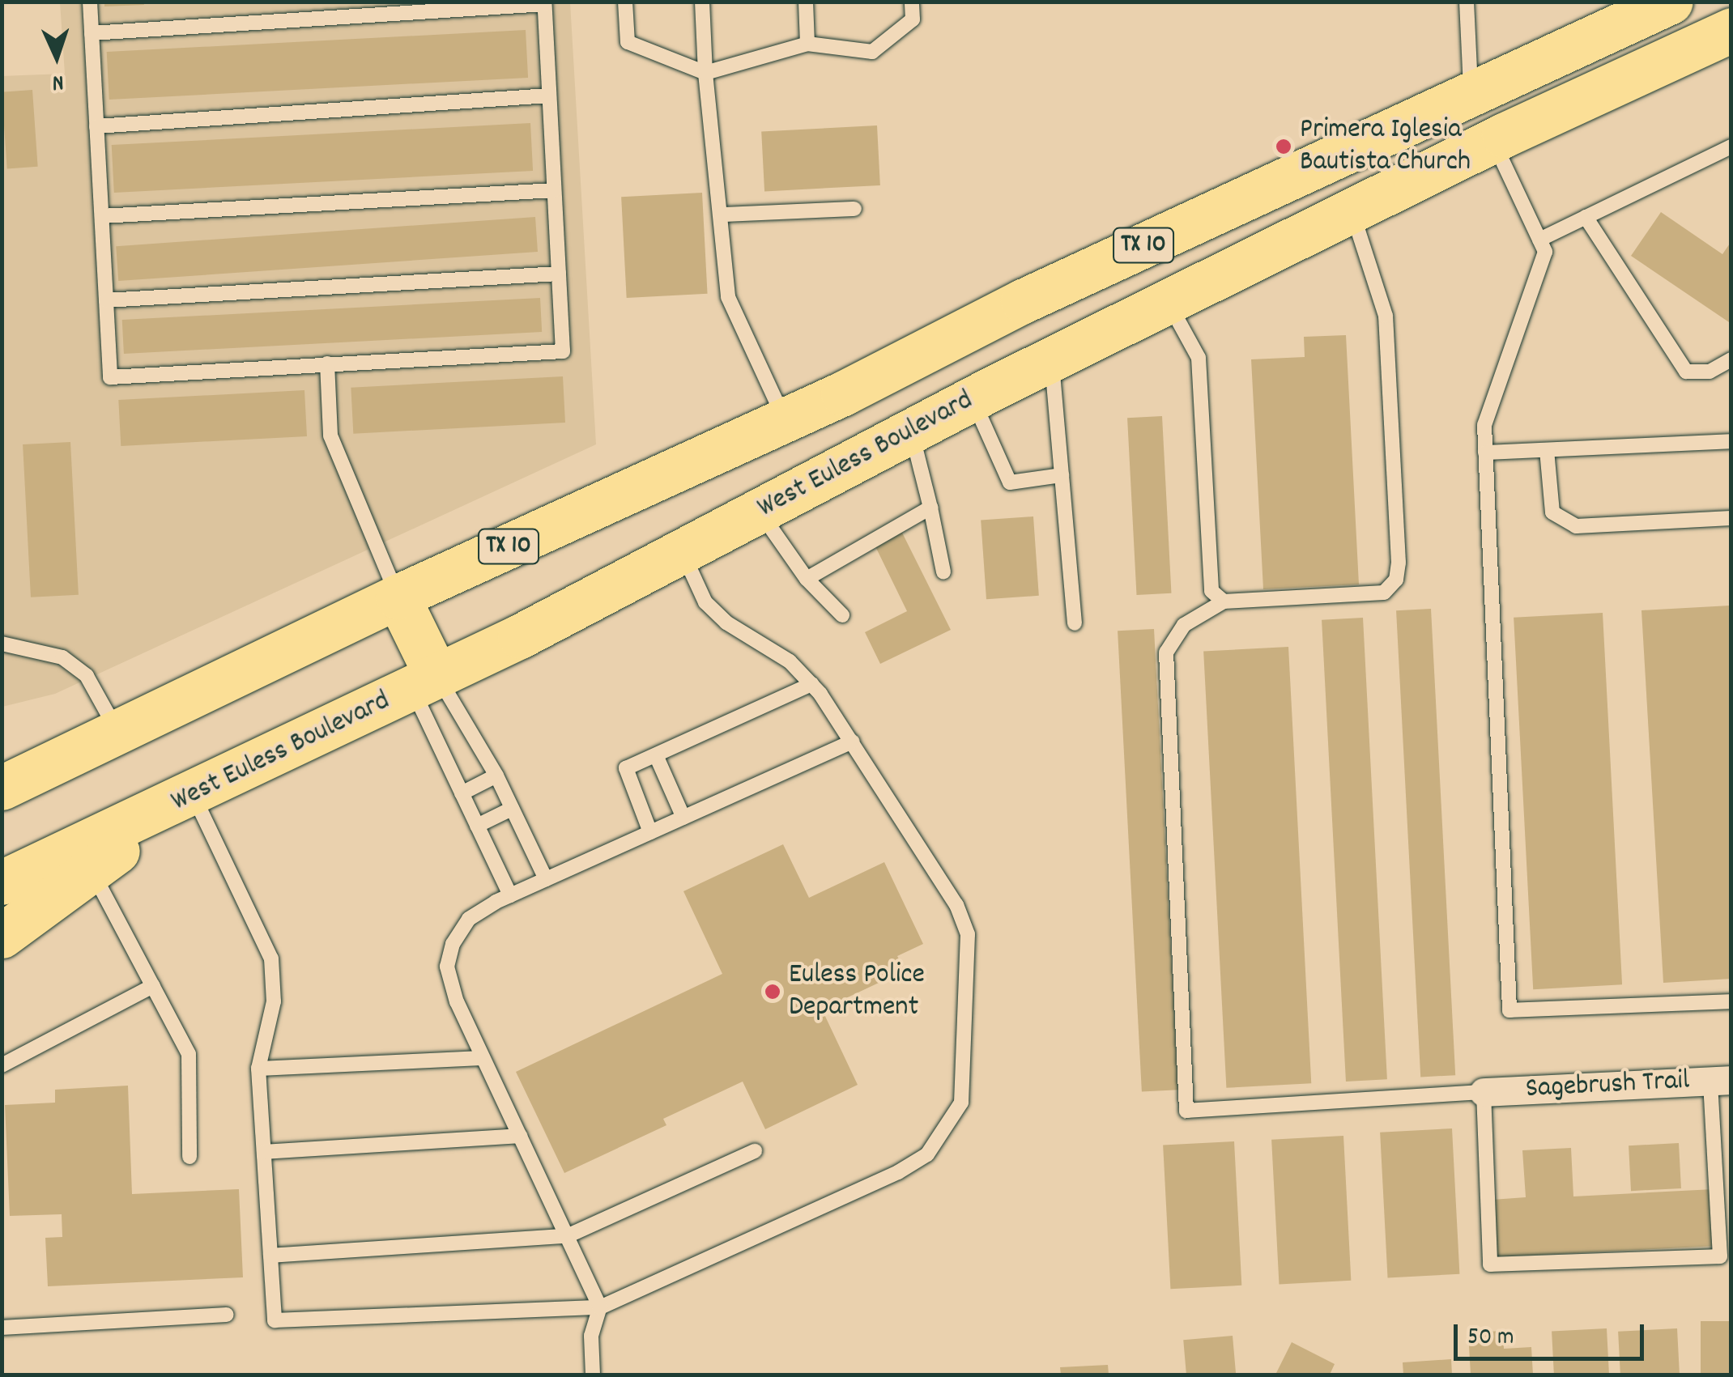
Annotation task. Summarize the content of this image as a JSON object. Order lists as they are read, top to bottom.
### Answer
{
  "streets": {
    "main road": ["TX 10", "West Euless Boulevard"],
    "street": ["Sagebrush Trail"]
  },
  "places": ["Primera Iglesia Bautista Church", "Euless Police Department"],
  "scale_bar": "50 m",
  "north": "bottom"
}
